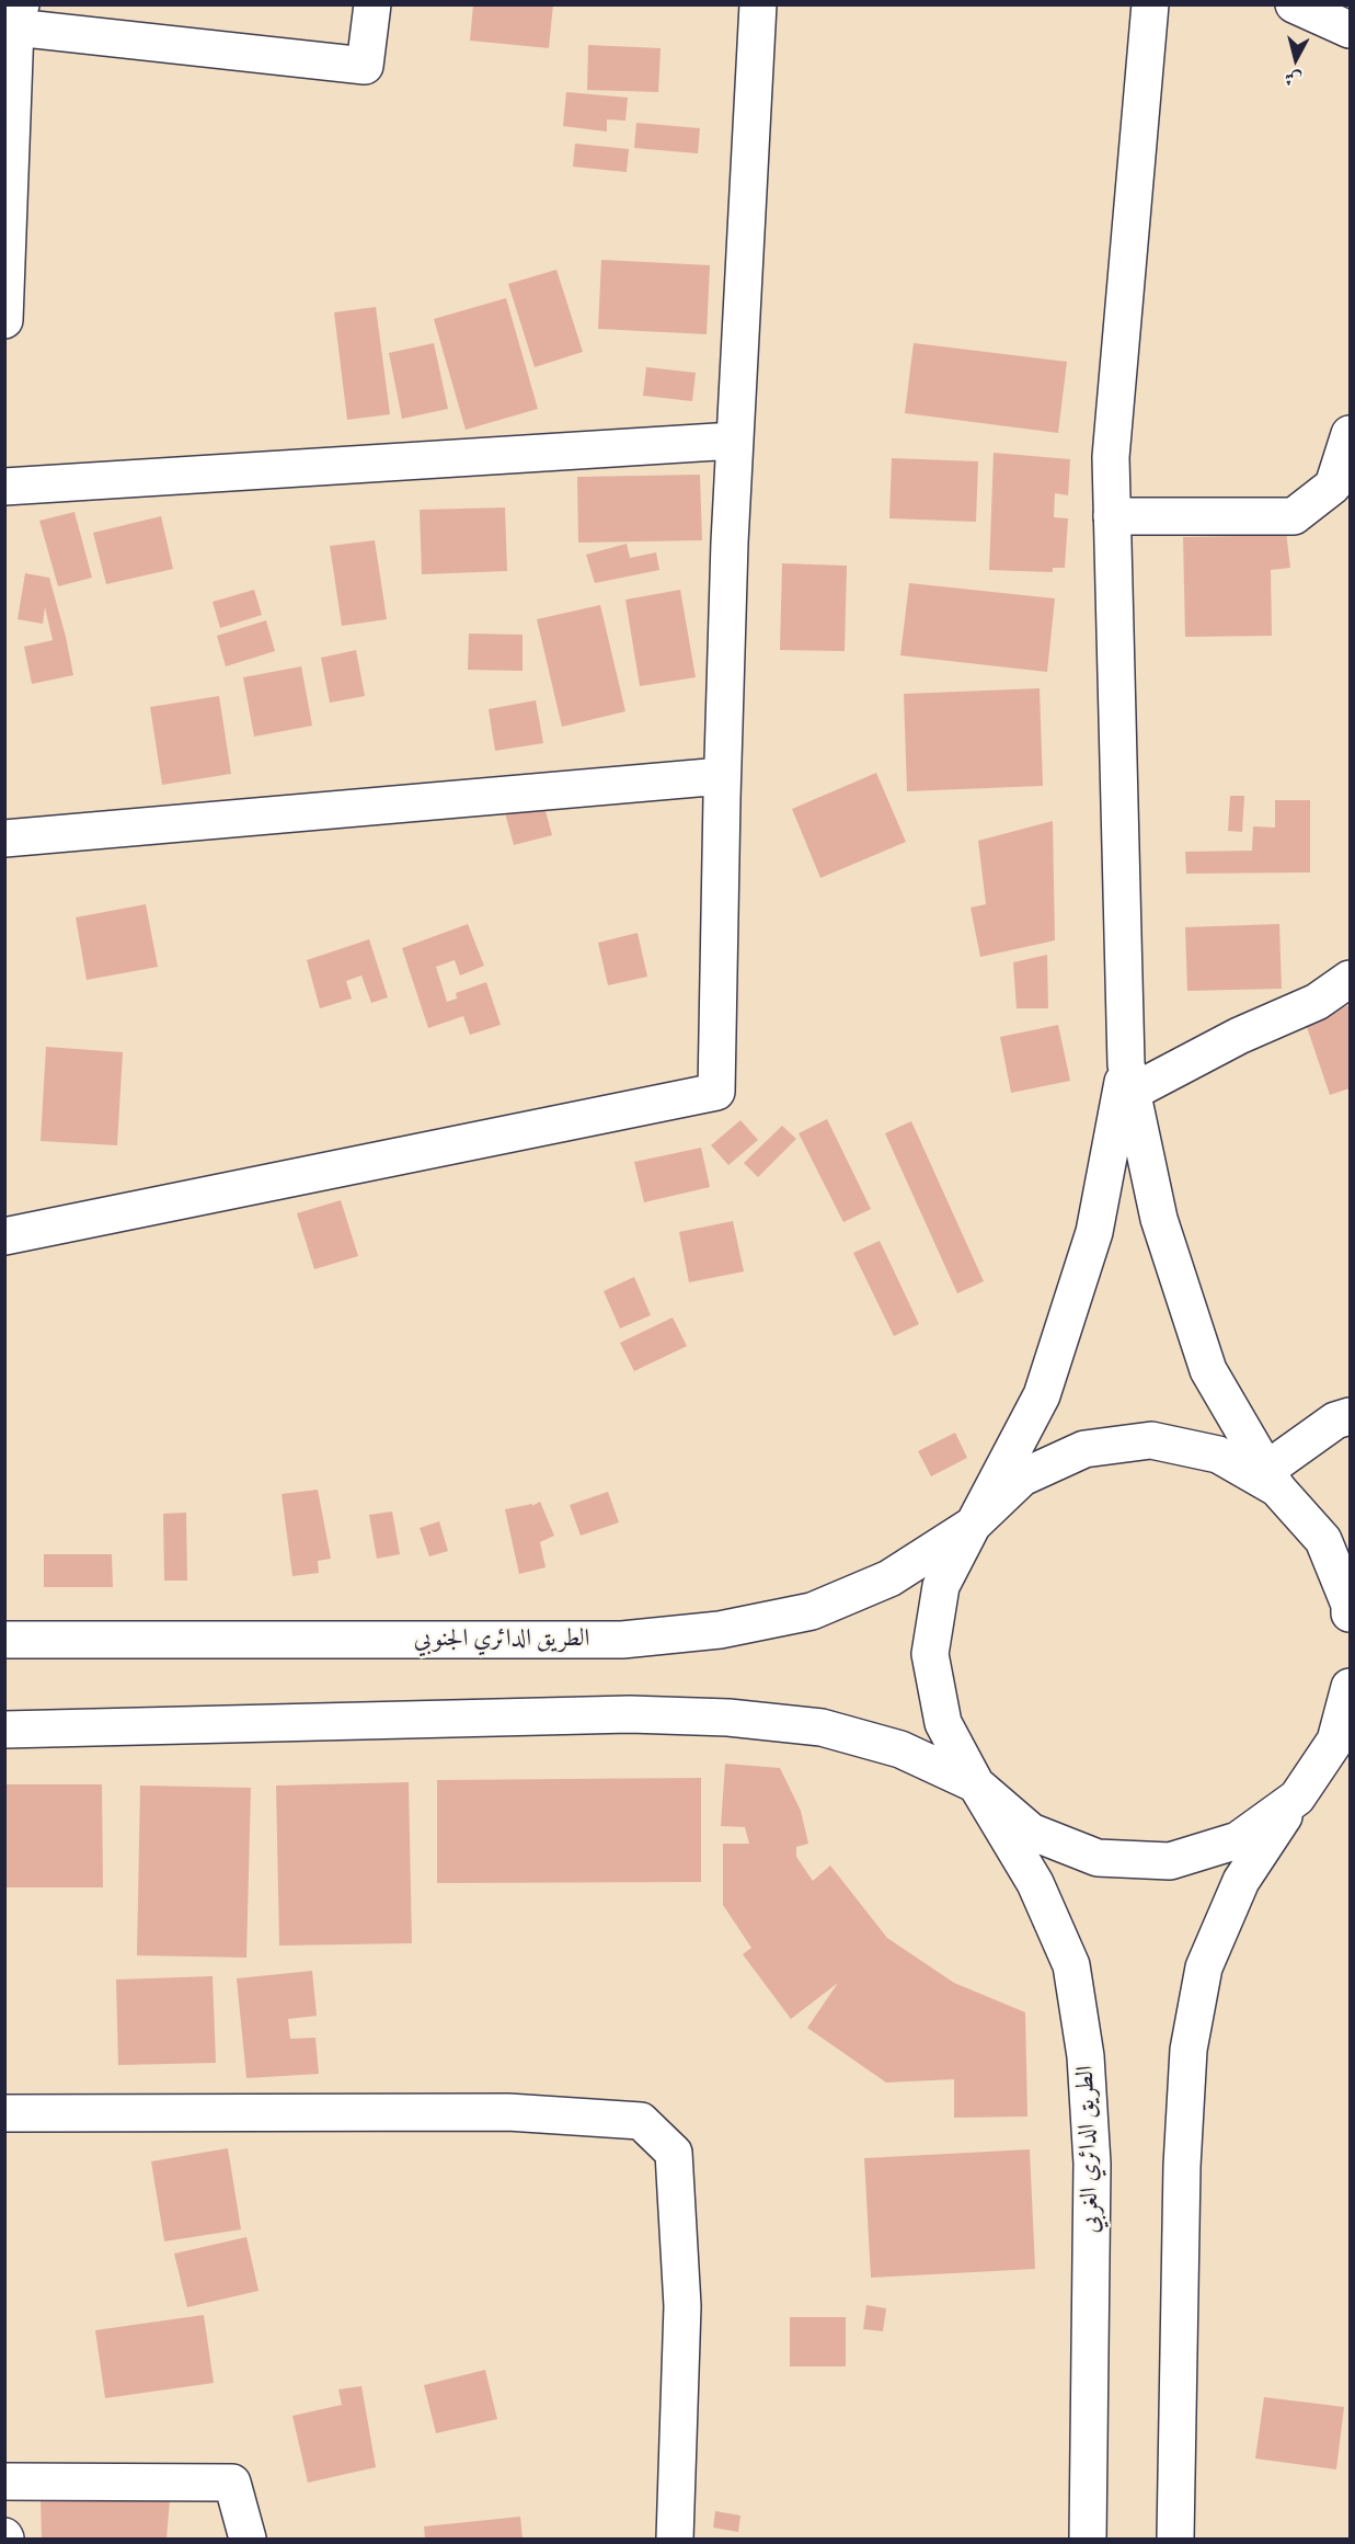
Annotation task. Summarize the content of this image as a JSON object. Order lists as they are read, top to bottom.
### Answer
{
  "streets": {
    "street": ["الطريق الدائري الجنوبي", "الطريق الدائري الغربي"]
  },
  "crossings": [
    ["الطريق الدائري الجنوبي", "الطريق الدائري الغربي"]
  ],
  "north": "bottom"
}
